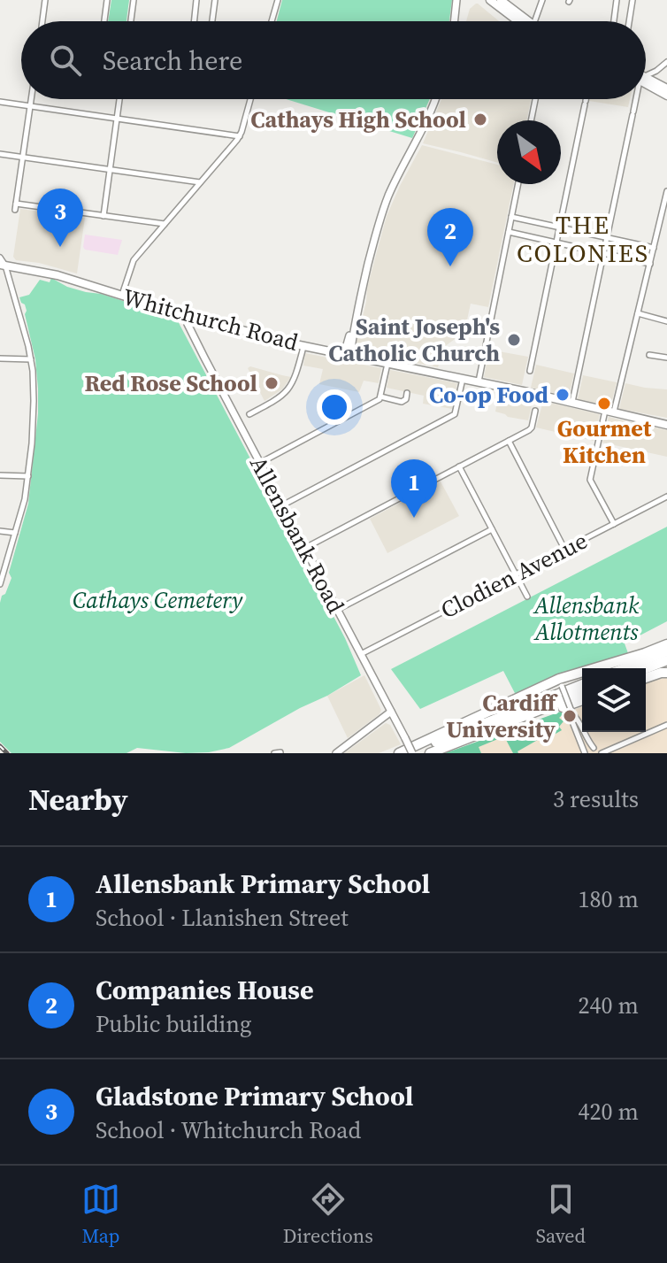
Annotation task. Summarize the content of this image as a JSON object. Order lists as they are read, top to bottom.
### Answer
{
  "streets": {
    "main road": ["Whitchurch Road"],
    "street": ["Allensbank Road", "Clodien Avenue"]
  },
  "crossings": [
    ["Whitchurch Road", "Allensbank Road"],
    ["Allensbank Road", "Clodien Avenue"]
  ],
  "districts": ["THE COLONIES"],
  "parks": ["Cathays Cemetery", "Allensbank Allotments"],
  "places": [
    "Cathays High School",
    "Saint Joseph's Catholic Church",
    "Red Rose School",
    "Co-op Food",
    "Gourmet Kitchen",
    "Cardiff University"
  ],
  "north": "bottom right",
  "page": {
    "search": "Search here",
    "pins": ["3", "2", "1"],
    "heading": ["Nearby", "3 results"],
    "list": [
      {
        "mark": "1",
        "name": "Allensbank Primary School",
        "note": "School · Llanishen Street",
        "value": "180 m"
      },
      {
        "mark": "2",
        "name": "Companies House",
        "note": "Public building",
        "value": "240 m"
      },
      {
        "mark": "3",
        "name": "Gladstone Primary School",
        "note": "School · Whitchurch Road",
        "value": "420 m"
      }
    ],
    "nav": ["Map", "Directions", "Saved"]
  }
}
